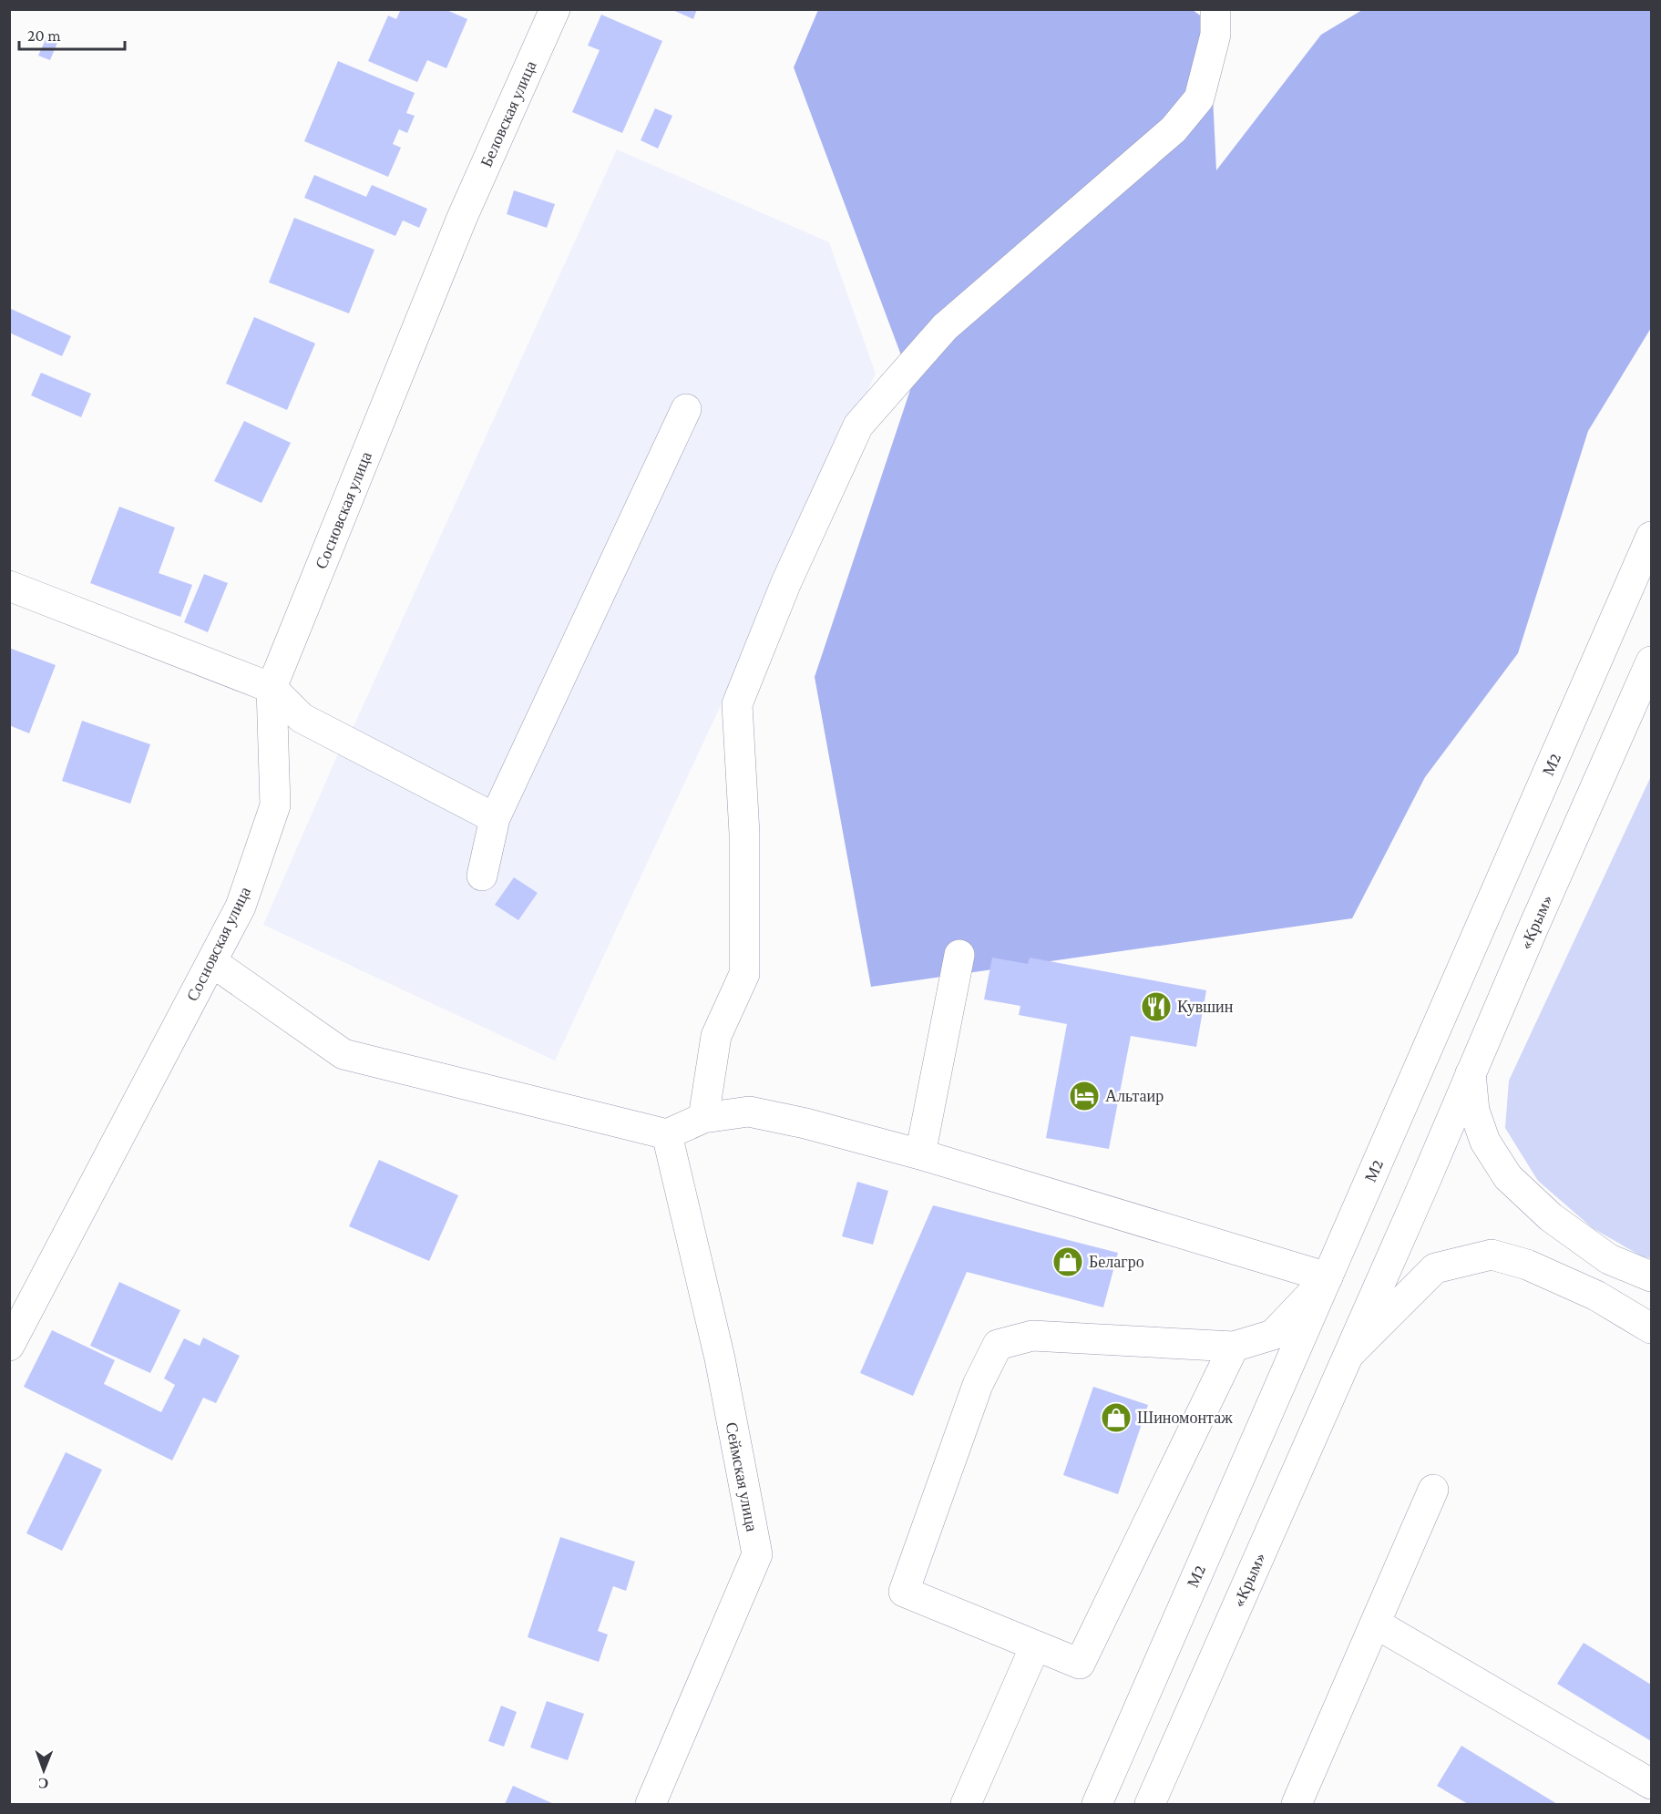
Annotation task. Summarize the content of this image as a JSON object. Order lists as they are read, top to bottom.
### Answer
{
  "streets": {
    "main road": [
      "Беловская улица",
      "Сосновская улица",
      "М2",
      "«Крым»",
      "Сеймская улица"
    ]
  },
  "crossings": [
    ["Беловская улица", "Сосновская улица"]
  ],
  "places": {
    "restaurant": ["Кувшин"],
    "hotel": ["Альтаир"],
    "shop": ["Белагро", "Шиномонтаж"]
  },
  "scale_bar": "20 m",
  "north": "bottom"
}
